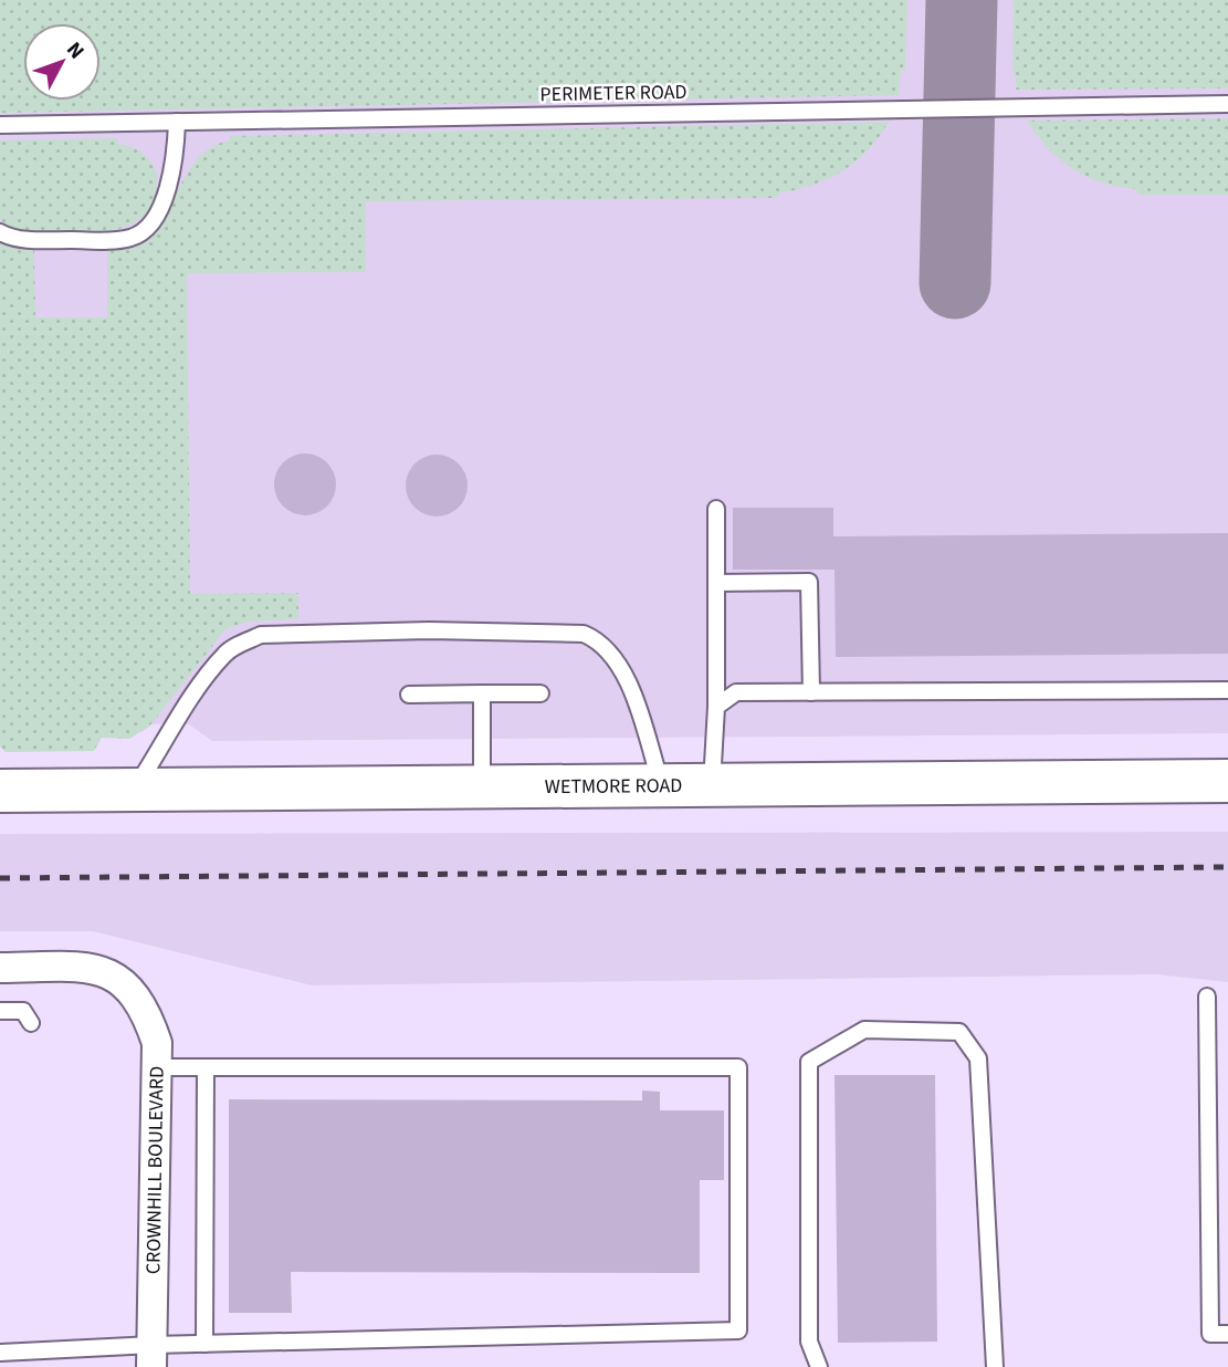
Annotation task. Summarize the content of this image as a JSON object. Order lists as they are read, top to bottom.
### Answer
{
  "streets": {
    "main road": ["WETMORE ROAD"],
    "street": ["CROWNHILL BOULEVARD"],
    "lane": ["PERIMETER ROAD"]
  },
  "north": "top right"
}
